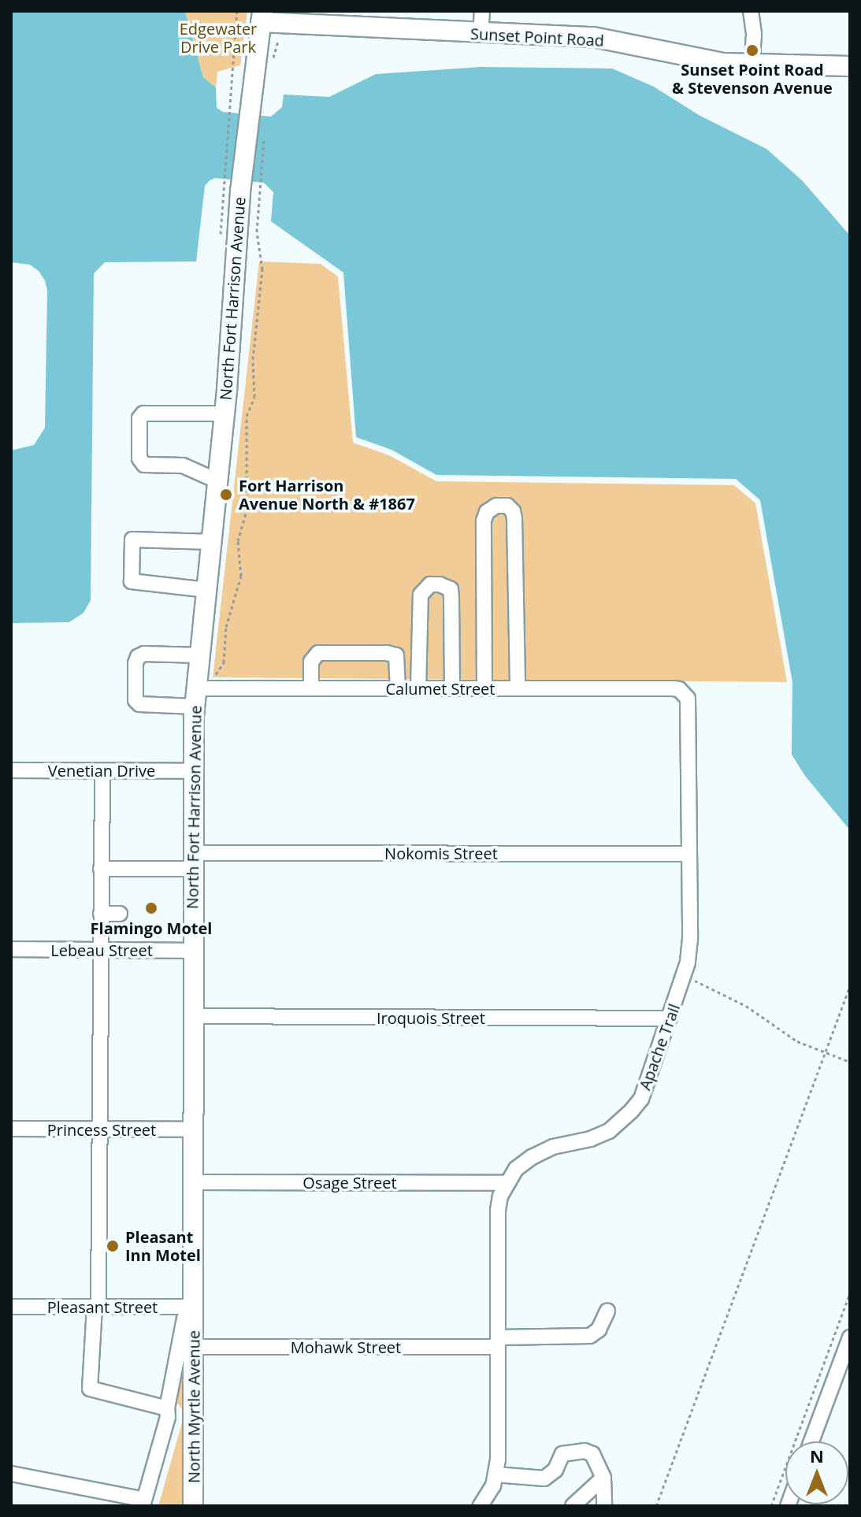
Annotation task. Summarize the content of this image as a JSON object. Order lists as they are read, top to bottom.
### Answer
{
  "streets": {
    "main road": ["Sunset Point Road", "North Fort Harrison Avenue", "North Myrtle Avenue"],
    "street": [
      "Calumet Street",
      "Venetian Drive",
      "Nokomis Street",
      "Lebeau Street",
      "Iroquois Street",
      "Apache Trail",
      "Princess Street",
      "Osage Street",
      "Pleasant Street",
      "Mohawk Street"
    ]
  },
  "crossings": [
    ["Sunset Point Road", "North Fort Harrison Avenue"],
    ["North Fort Harrison Avenue", "Calumet Street"],
    ["North Fort Harrison Avenue", "Venetian Drive"],
    ["North Fort Harrison Avenue", "Nokomis Street"],
    ["North Fort Harrison Avenue", "Lebeau Street"],
    ["North Fort Harrison Avenue", "Iroquois Street"],
    ["North Fort Harrison Avenue", "Princess Street"],
    ["North Fort Harrison Avenue", "Osage Street"],
    ["North Fort Harrison Avenue", "Pleasant Street"],
    ["North Fort Harrison Avenue", "North Myrtle Avenue"],
    ["Calumet Street", "Apache Trail"],
    ["Nokomis Street", "Apache Trail"],
    ["Iroquois Street", "Apache Trail"],
    ["Apache Trail", "Osage Street"],
    ["Apache Trail", "Mohawk Street"],
    ["Pleasant Street", "North Myrtle Avenue"],
    ["Mohawk Street", "North Myrtle Avenue"]
  ],
  "parks": ["Edgewater Drive Park"],
  "places": [
    "Sunset Point Road & Stevenson Avenue",
    "Fort Harrison Avenue North & #1867",
    "Flamingo Motel",
    "Pleasant Inn Motel"
  ],
  "north": "top"
}
